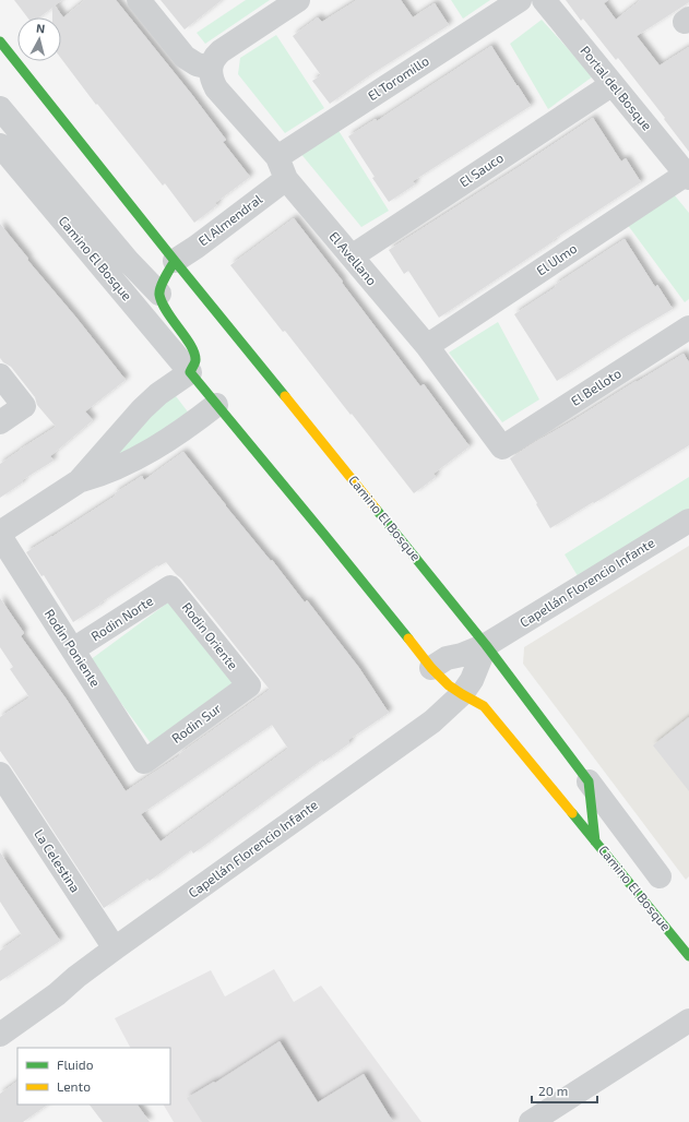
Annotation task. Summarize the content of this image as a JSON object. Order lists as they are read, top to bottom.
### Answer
{
  "streets": {
    "street": [
      "El Toromillo",
      "Portal del Bosque",
      "El Sauco",
      "El Almendral",
      "Camino El Bosque",
      "El Avellano",
      "El Ulmo",
      "El Belloto",
      "Capellán Florencio Infante",
      "Rodin Norte",
      "Rodin Oriente",
      "Rodin Poniente",
      "Rodin Sur",
      "La Celestina"
    ]
  },
  "crossings": [
    ["El Toromillo", "El Avellano"],
    ["Portal del Bosque", "El Sauco"],
    ["Portal del Bosque", "El Ulmo"],
    ["El Sauco", "El Avellano"],
    ["El Almendral", "Camino El Bosque"],
    ["El Almendral", "El Avellano"],
    ["Camino El Bosque", "Capellán Florencio Infante"],
    ["El Avellano", "El Ulmo"],
    ["El Avellano", "El Belloto"],
    ["Capellán Florencio Infante", "La Celestina"],
    ["Rodin Norte", "Rodin Oriente"],
    ["Rodin Norte", "Rodin Poniente"],
    ["Rodin Oriente", "Rodin Sur"],
    ["Rodin Poniente", "Rodin Sur"]
  ],
  "legend": ["Fluido", "Lento"],
  "scale_bar": "20 m",
  "north": "top"
}
